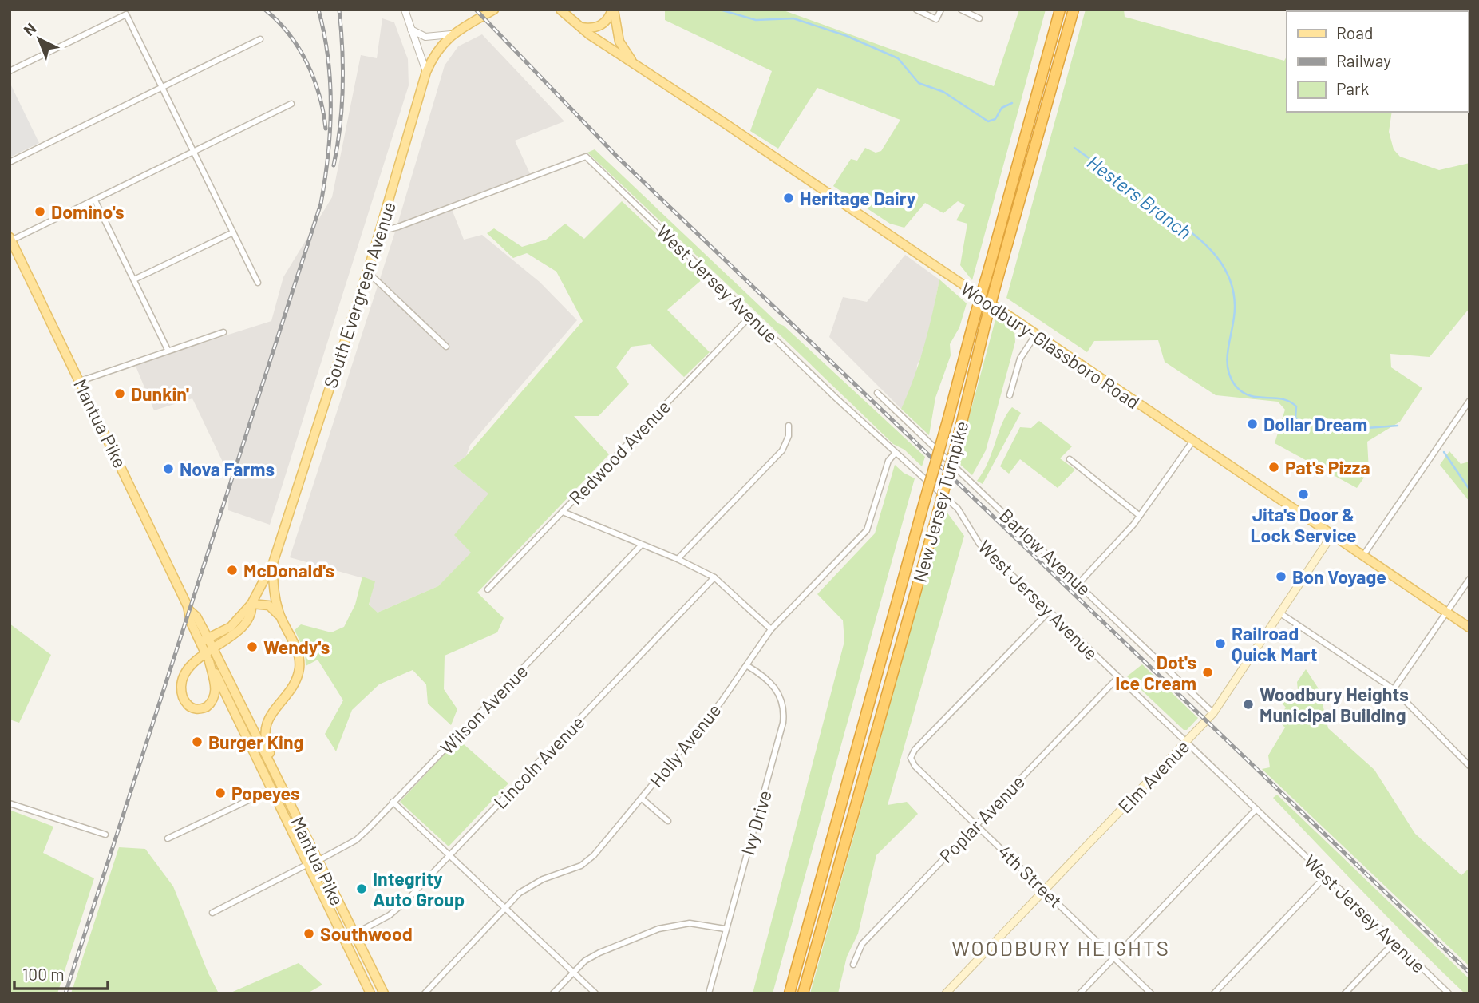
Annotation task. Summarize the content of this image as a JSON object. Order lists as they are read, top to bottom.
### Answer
{
  "streets": {
    "highway": ["New Jersey Turnpike"],
    "main road": [
      "South Evergreen Avenue",
      "Woodbury-Glassboro Road",
      "Mantua Pike",
      "Elm Avenue"
    ],
    "street": [
      "West Jersey Avenue",
      "Redwood Avenue",
      "Barlow Avenue",
      "Wilson Avenue",
      "Holly Avenue",
      "Lincoln Avenue",
      "Poplar Avenue",
      "Ivy Drive",
      "4th Street"
    ]
  },
  "crossings": [
    ["West Jersey Avenue", "South Evergreen Avenue"],
    ["West Jersey Avenue", "Redwood Avenue"],
    ["West Jersey Avenue", "Holly Avenue"],
    ["West Jersey Avenue", "Elm Avenue"],
    ["West Jersey Avenue", "Poplar Avenue"],
    ["West Jersey Avenue", "4th Street"],
    ["South Evergreen Avenue", "Mantua Pike"],
    ["Woodbury-Glassboro Road", "Elm Avenue"],
    ["Mantua Pike", "Wilson Avenue"],
    ["Mantua Pike", "Lincoln Avenue"],
    ["Barlow Avenue", "Elm Avenue"],
    ["Holly Avenue", "Ivy Drive"],
    ["Elm Avenue", "4th Street"],
    ["Poplar Avenue", "4th Street"]
  ],
  "districts": ["WOODBURY HEIGHTS"],
  "water": ["Hesters Branch"],
  "places": [
    "Heritage Dairy",
    "Domino's",
    "Dunkin'",
    "Dollar Dream",
    "Pat's Pizza",
    "Nova Farms",
    "Jita's Door & Lock Service",
    "McDonald's",
    "Bon Voyage",
    "Railroad Quick Mart",
    "Wendy's",
    "Dot's Ice Cream",
    "Woodbury Heights Municipal Building",
    "Burger King",
    "Popeyes",
    "Integrity Auto Group",
    "Southwood"
  ],
  "legend": ["Road", "Railway", "Park"],
  "scale_bar": "100 m",
  "north": "top left"
}
